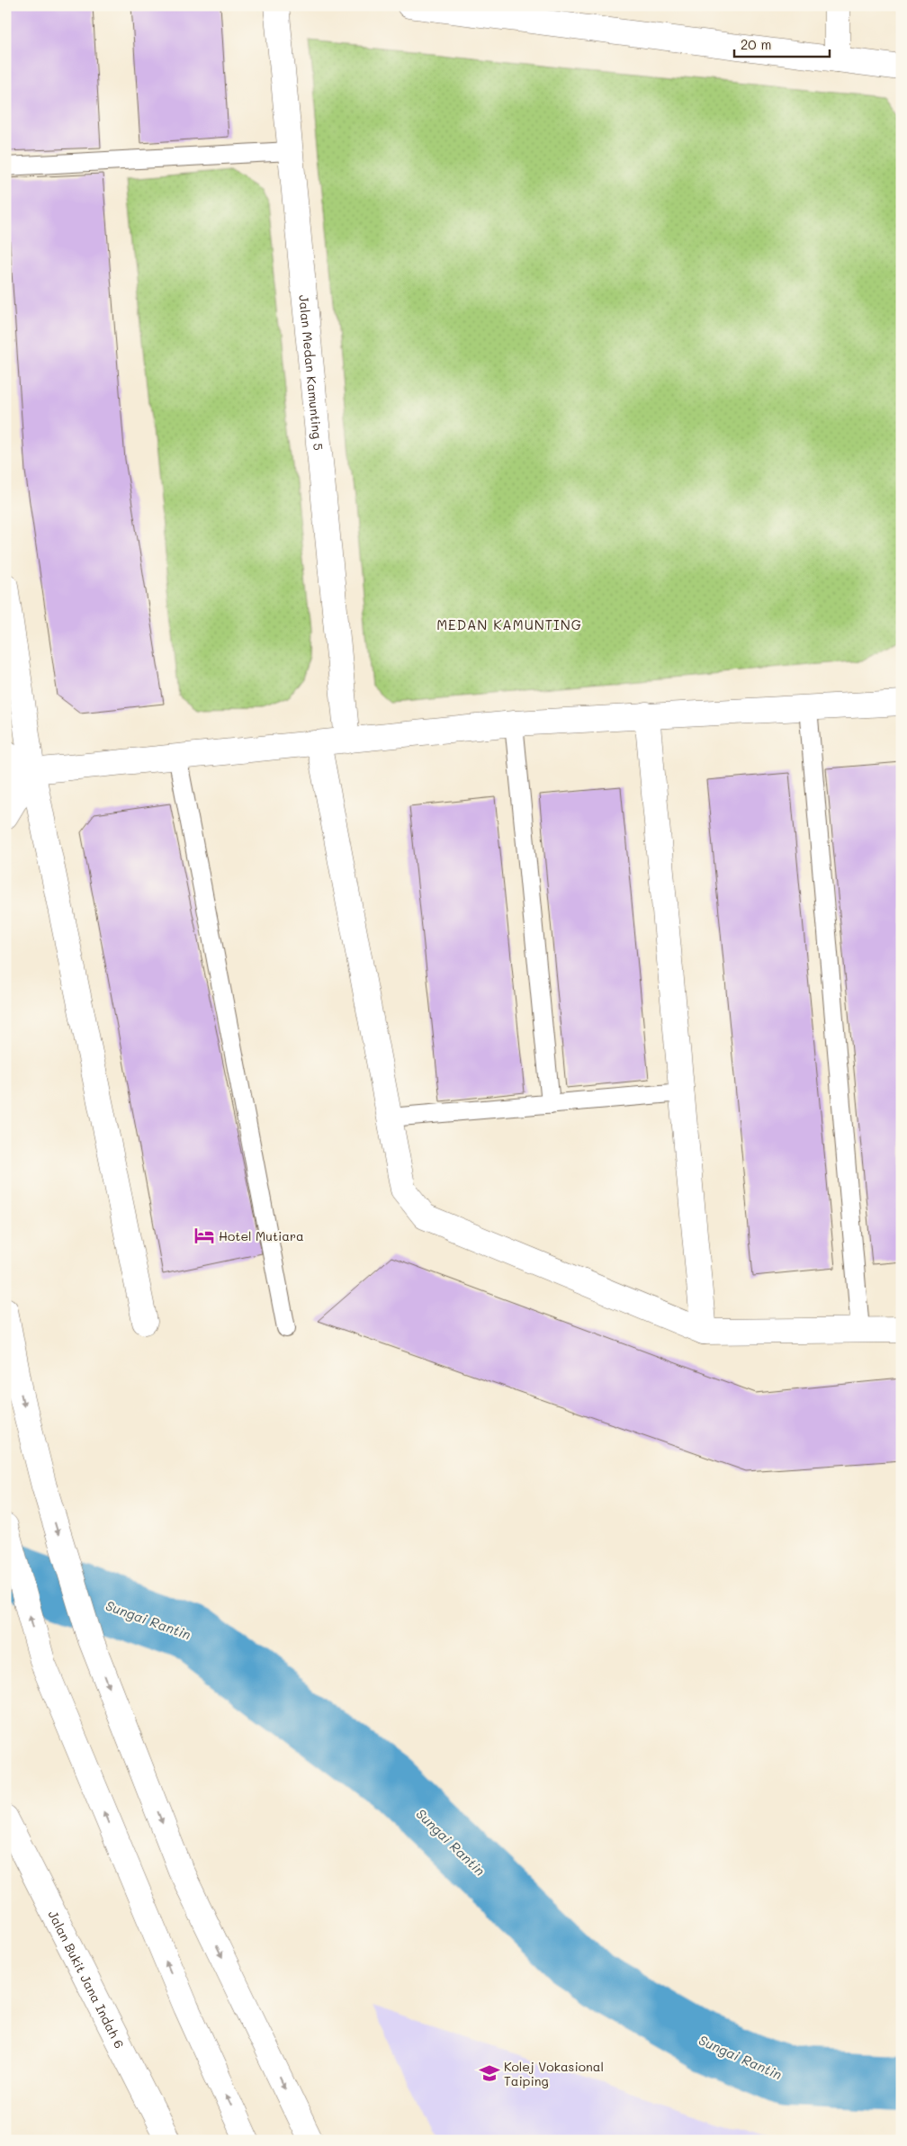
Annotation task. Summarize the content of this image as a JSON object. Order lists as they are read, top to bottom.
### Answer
{
  "streets": {
    "street": ["Jalan Medan Kamunting 5", "Jalan Bukit Jana Indah 6"]
  },
  "districts": ["MEDAN KAMUNTING"],
  "water": ["Sungai Rantin"],
  "places": {
    "hotel": ["Hotel Mutiara"],
    "school or university": ["Kolej Vokasional Taiping"]
  },
  "scale_bar": "20 m"
}
